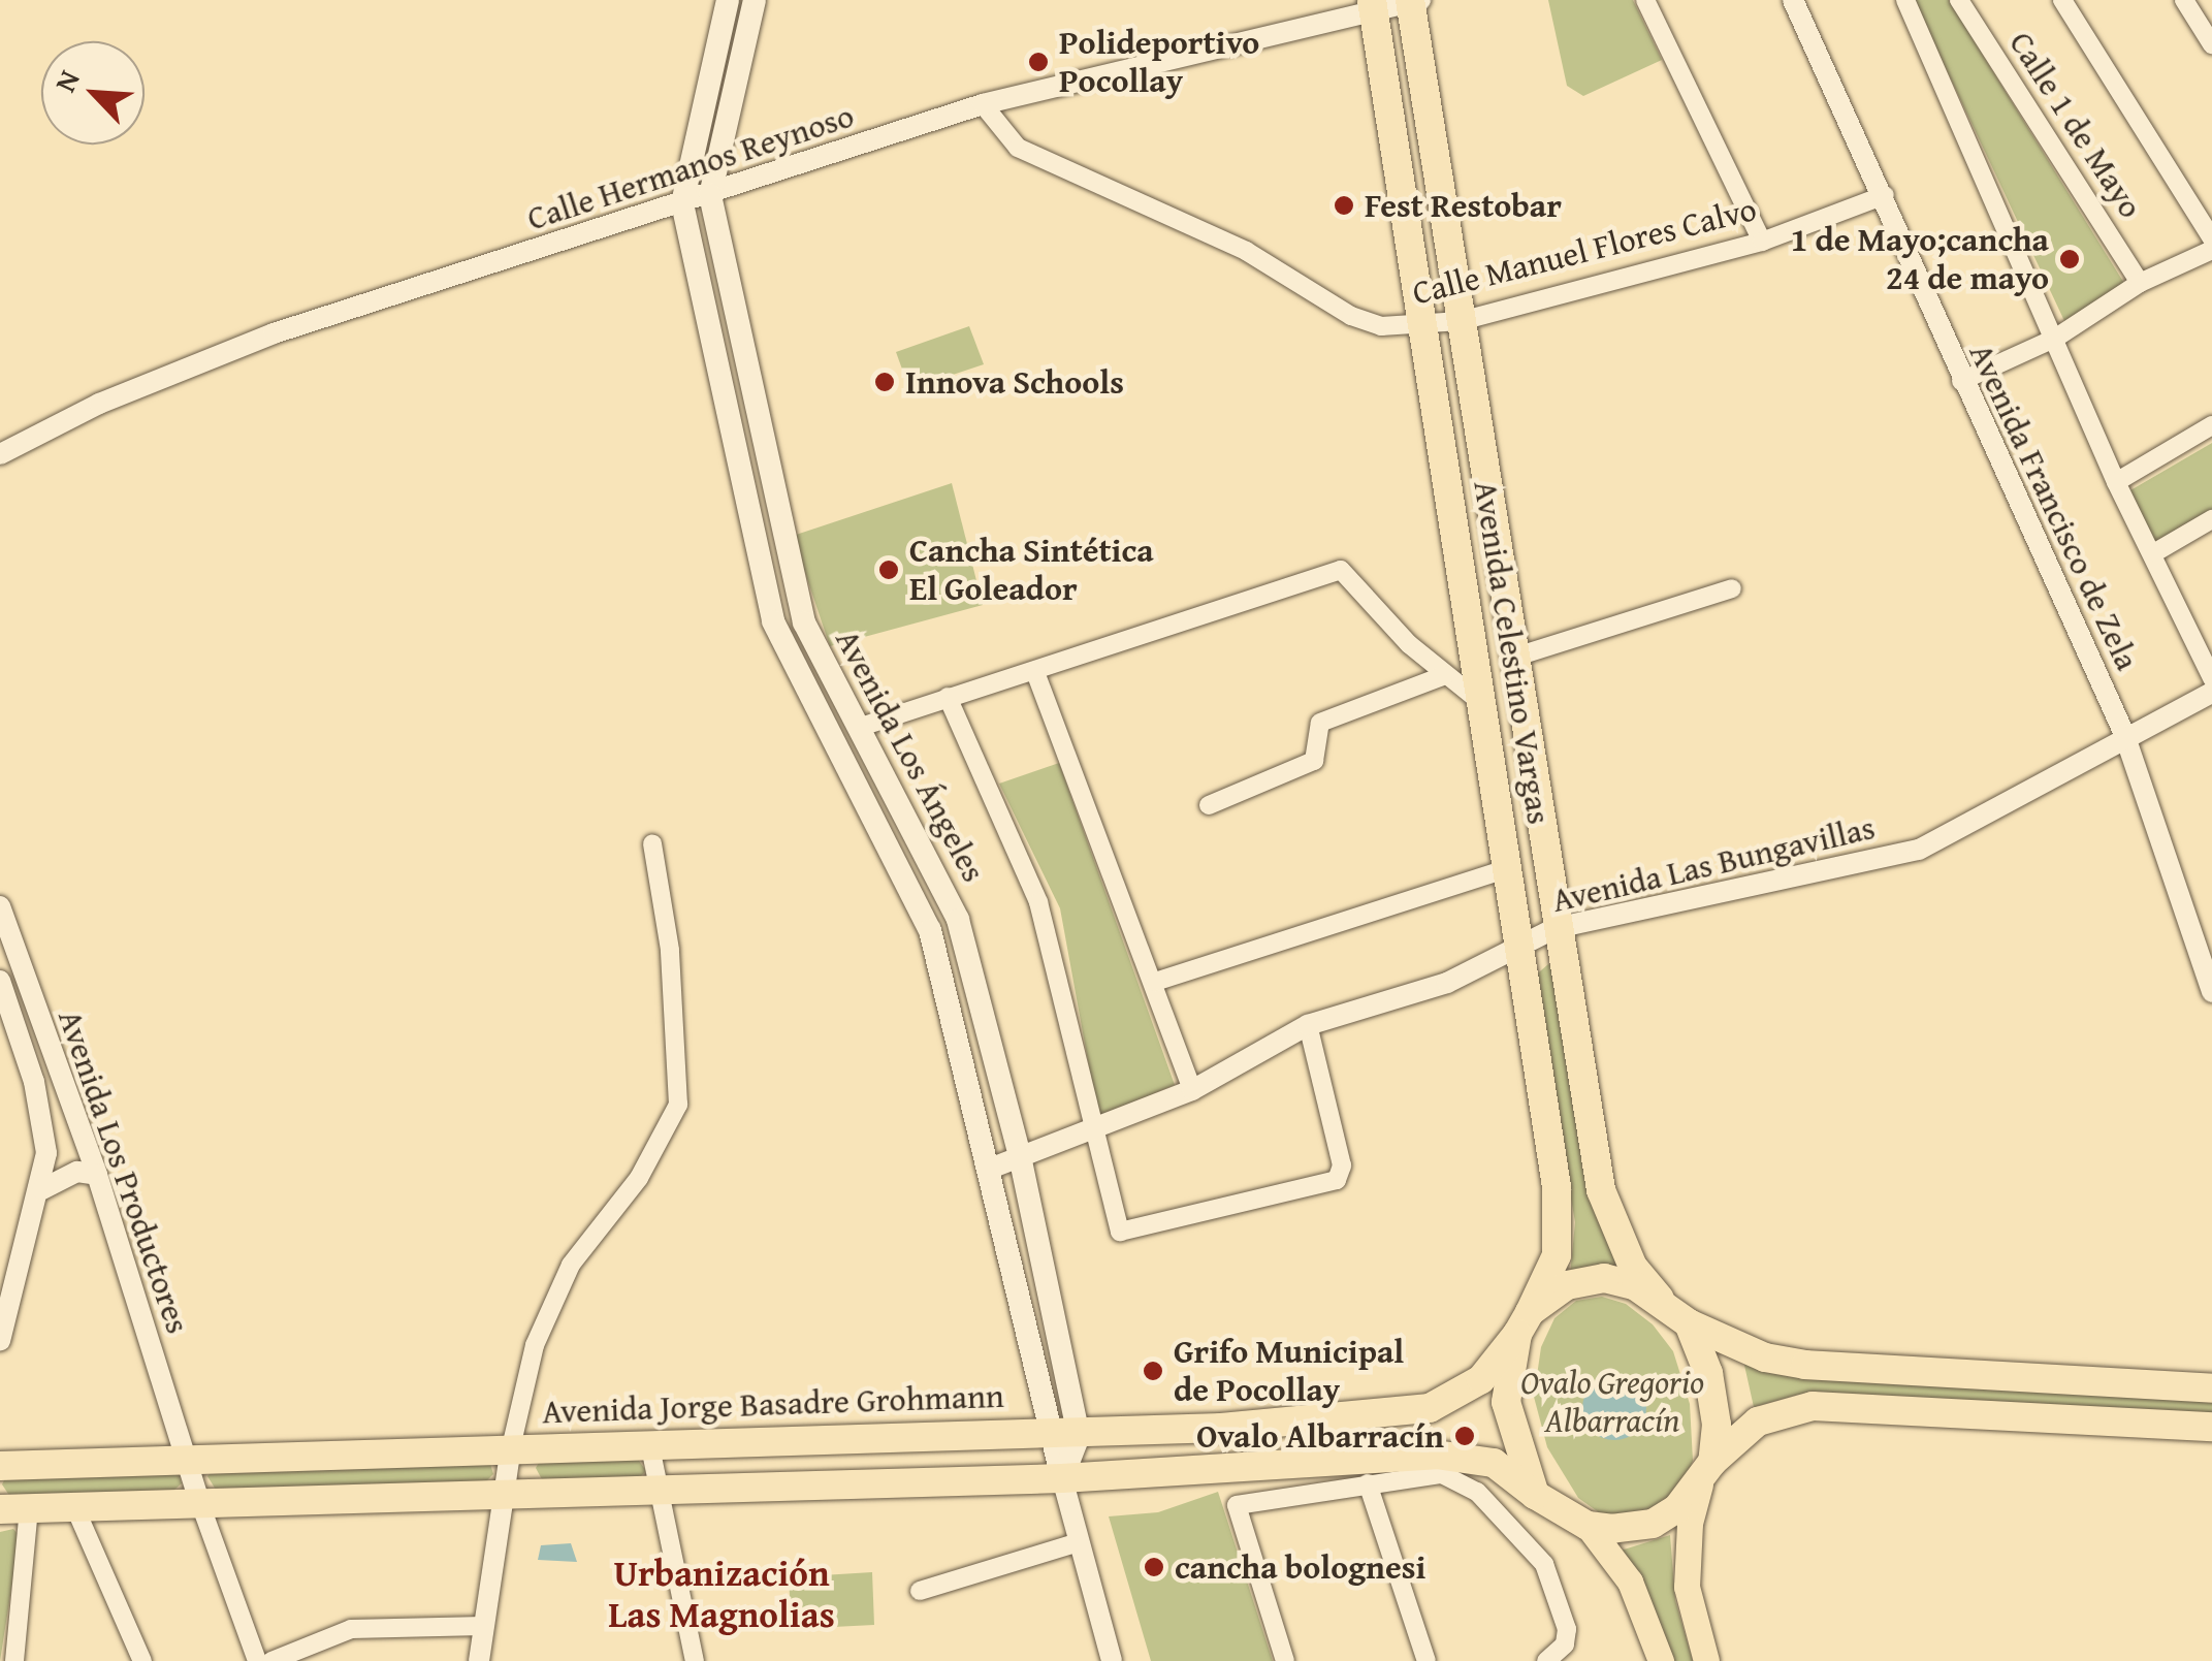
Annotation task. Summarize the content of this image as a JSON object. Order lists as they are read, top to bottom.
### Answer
{
  "streets": {
    "highway": ["Avenida Celestino Vargas", "Avenida Jorge Basadre Grohmann"],
    "main road": ["Avenida Los Ángeles"],
    "street": [
      "Calle 1 de Mayo",
      "Calle Hermanos Reynoso",
      "Calle Manuel Flores Calvo",
      "Avenida Francisco de Zela",
      "Avenida Las Bungavillas",
      "Avenida Los Productores"
    ]
  },
  "crossings": [
    ["Calle Hermanos Reynoso", "Calle Manuel Flores Calvo"],
    ["Calle Hermanos Reynoso", "Avenida Celestino Vargas"],
    ["Calle Hermanos Reynoso", "Avenida Los Ángeles"],
    ["Calle Manuel Flores Calvo", "Avenida Francisco de Zela"],
    ["Calle Manuel Flores Calvo", "Avenida Celestino Vargas"],
    ["Avenida Francisco de Zela", "Avenida Las Bungavillas"],
    ["Avenida Celestino Vargas", "Avenida Las Bungavillas"],
    ["Avenida Celestino Vargas", "Avenida Jorge Basadre Grohmann"],
    ["Avenida Los Ángeles", "Avenida Las Bungavillas"],
    ["Avenida Los Ángeles", "Avenida Jorge Basadre Grohmann"],
    ["Avenida Los Productores", "Avenida Jorge Basadre Grohmann"]
  ],
  "districts": ["Urbanización Las Magnolias"],
  "parks": ["Ovalo Gregorio Albarracín"],
  "places": [
    "Polideportivo Pocollay",
    "Fest Restobar",
    "1 de Mayo;cancha 24 de mayo",
    "Innova Schools",
    "Cancha Sintética El Goleador",
    "Grifo Municipal de Pocollay",
    "Ovalo Albarracín",
    "cancha bolognesi"
  ],
  "north": "top left"
}
